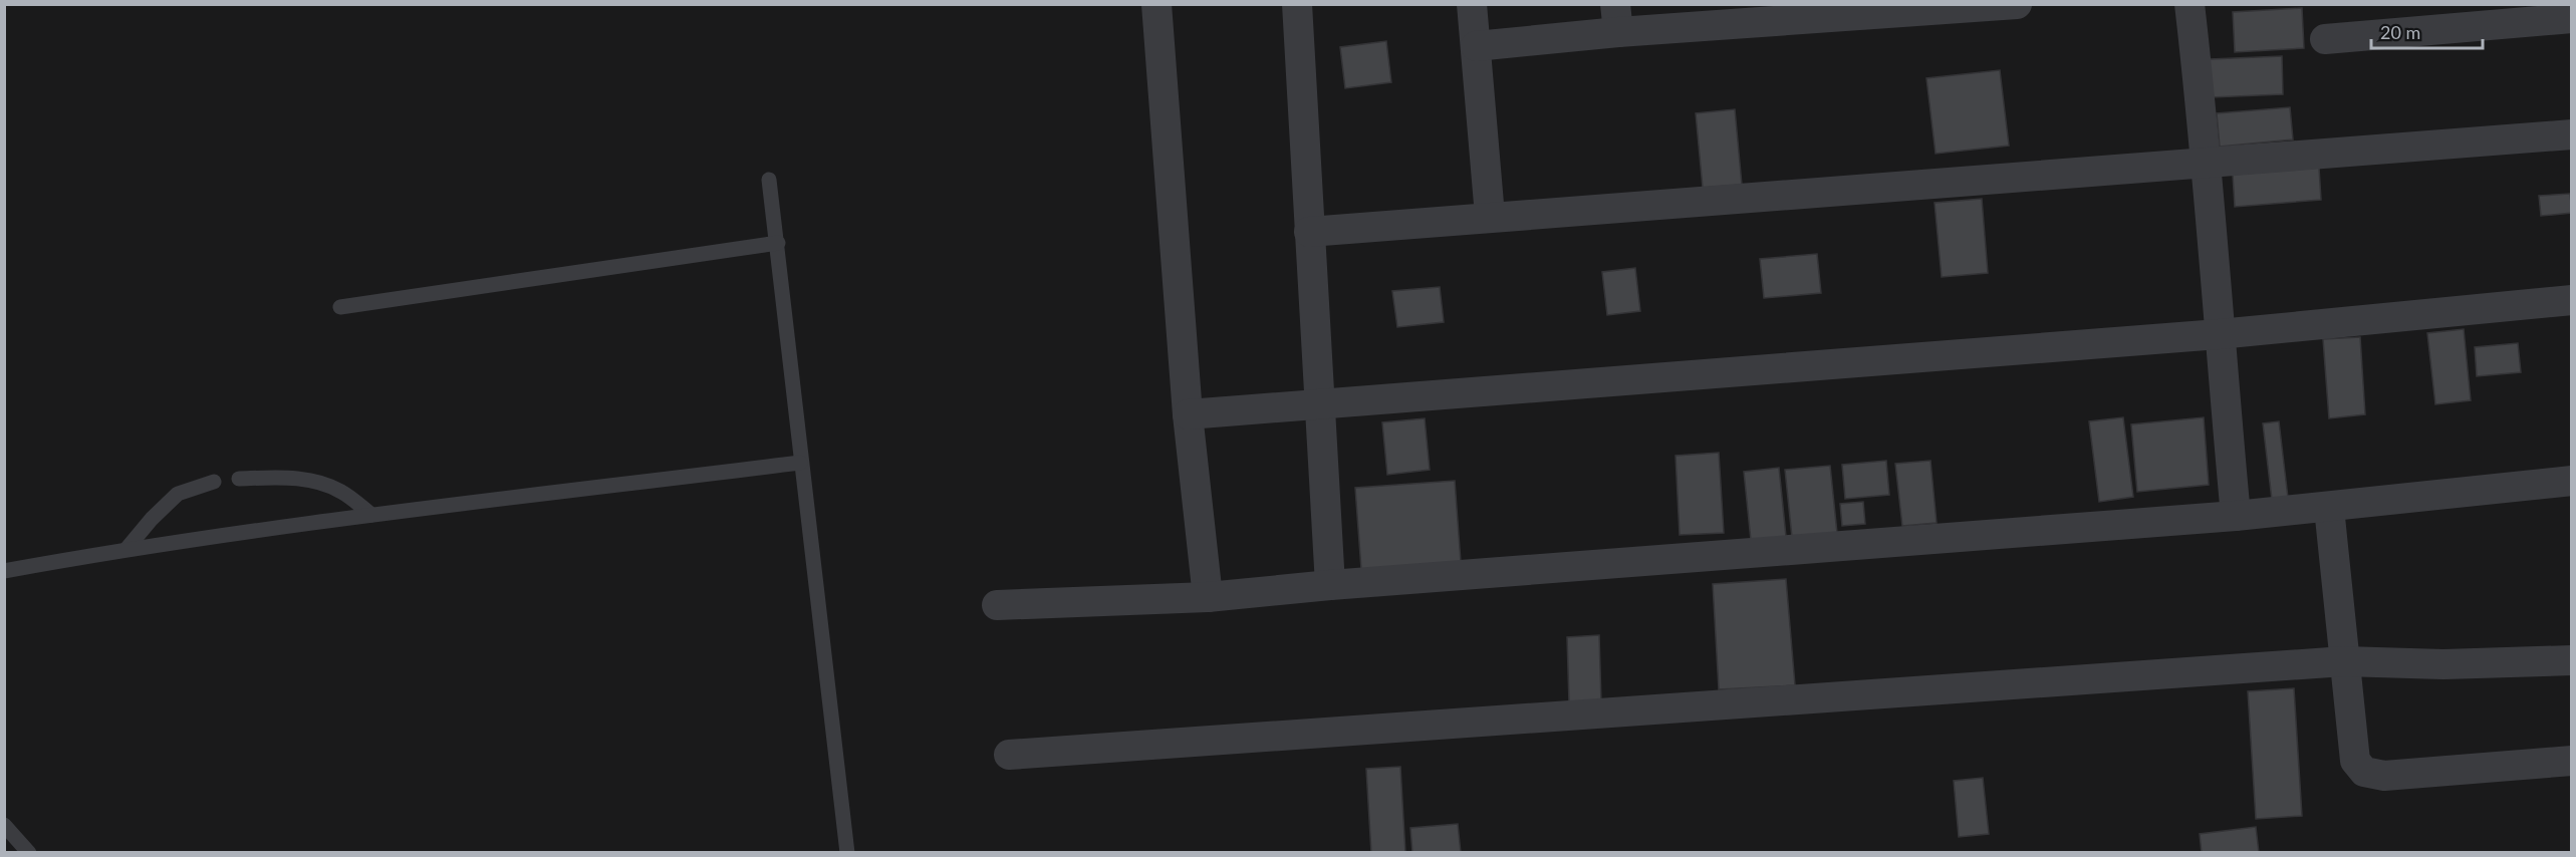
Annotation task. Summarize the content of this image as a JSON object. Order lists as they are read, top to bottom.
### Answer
{
  "scale_bar": "20 m"
}
